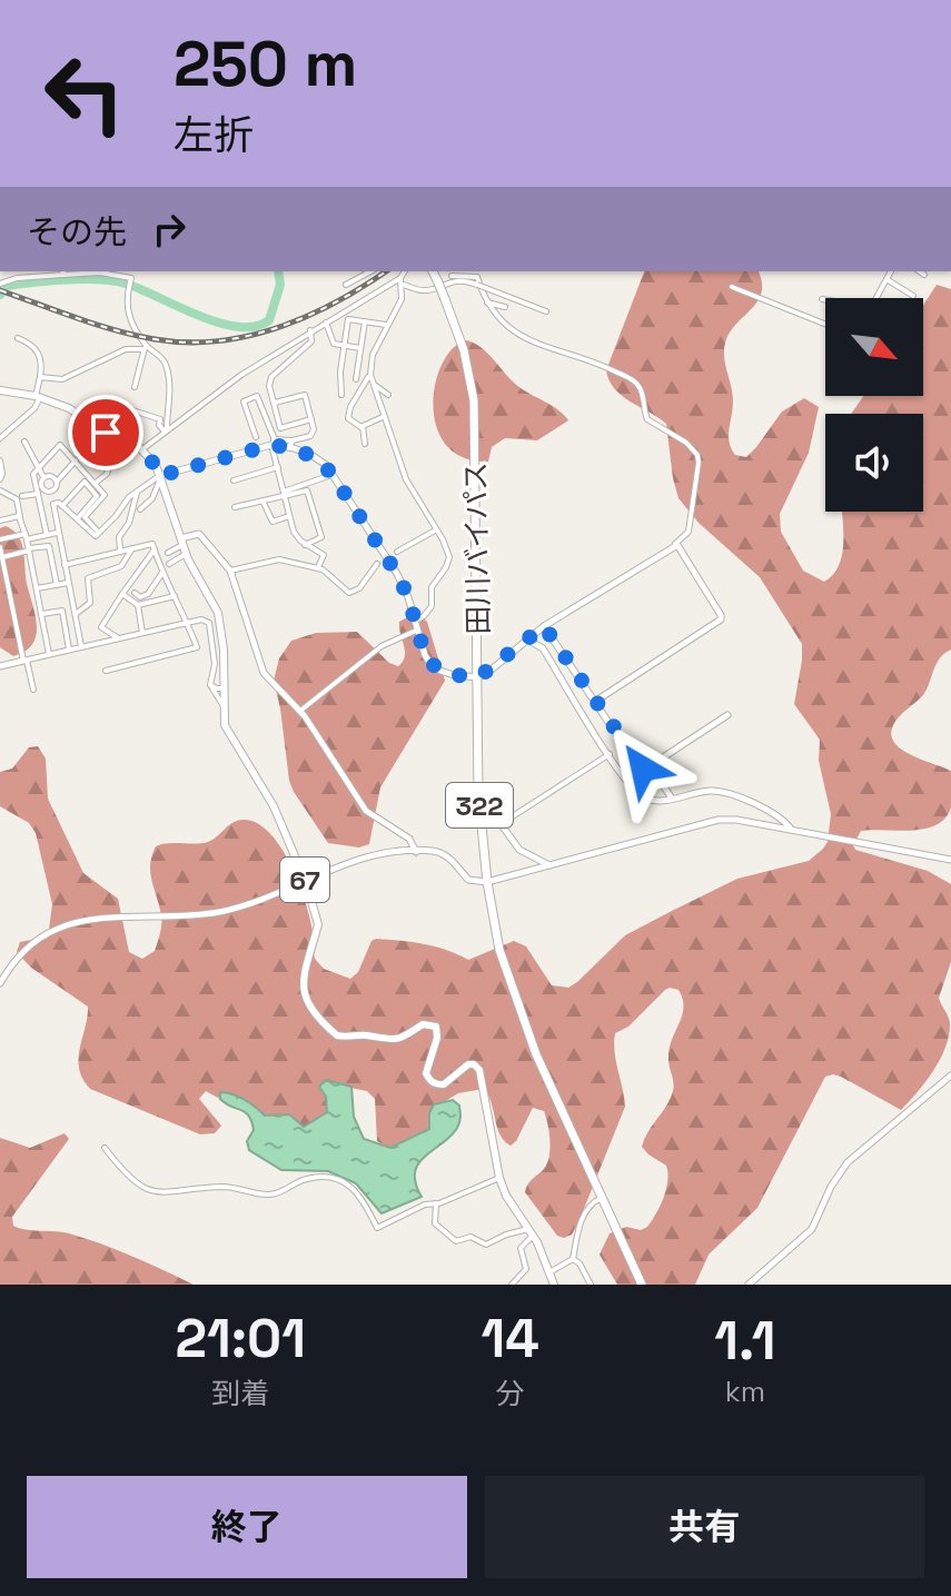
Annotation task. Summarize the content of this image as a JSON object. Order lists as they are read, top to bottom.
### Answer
{
  "streets": {
    "highway": ["田川バイパス", "322"],
    "main road": ["67"]
  },
  "north": "bottom right",
  "page": {
    "turn": ["250 m", "左折"],
    "then": "その先",
    "eta": [
      "21:01",
      "到着",
      "14",
      "分",
      "1.1",
      "km"
    ],
    "buttons": ["終了", "共有"]
  }
}
